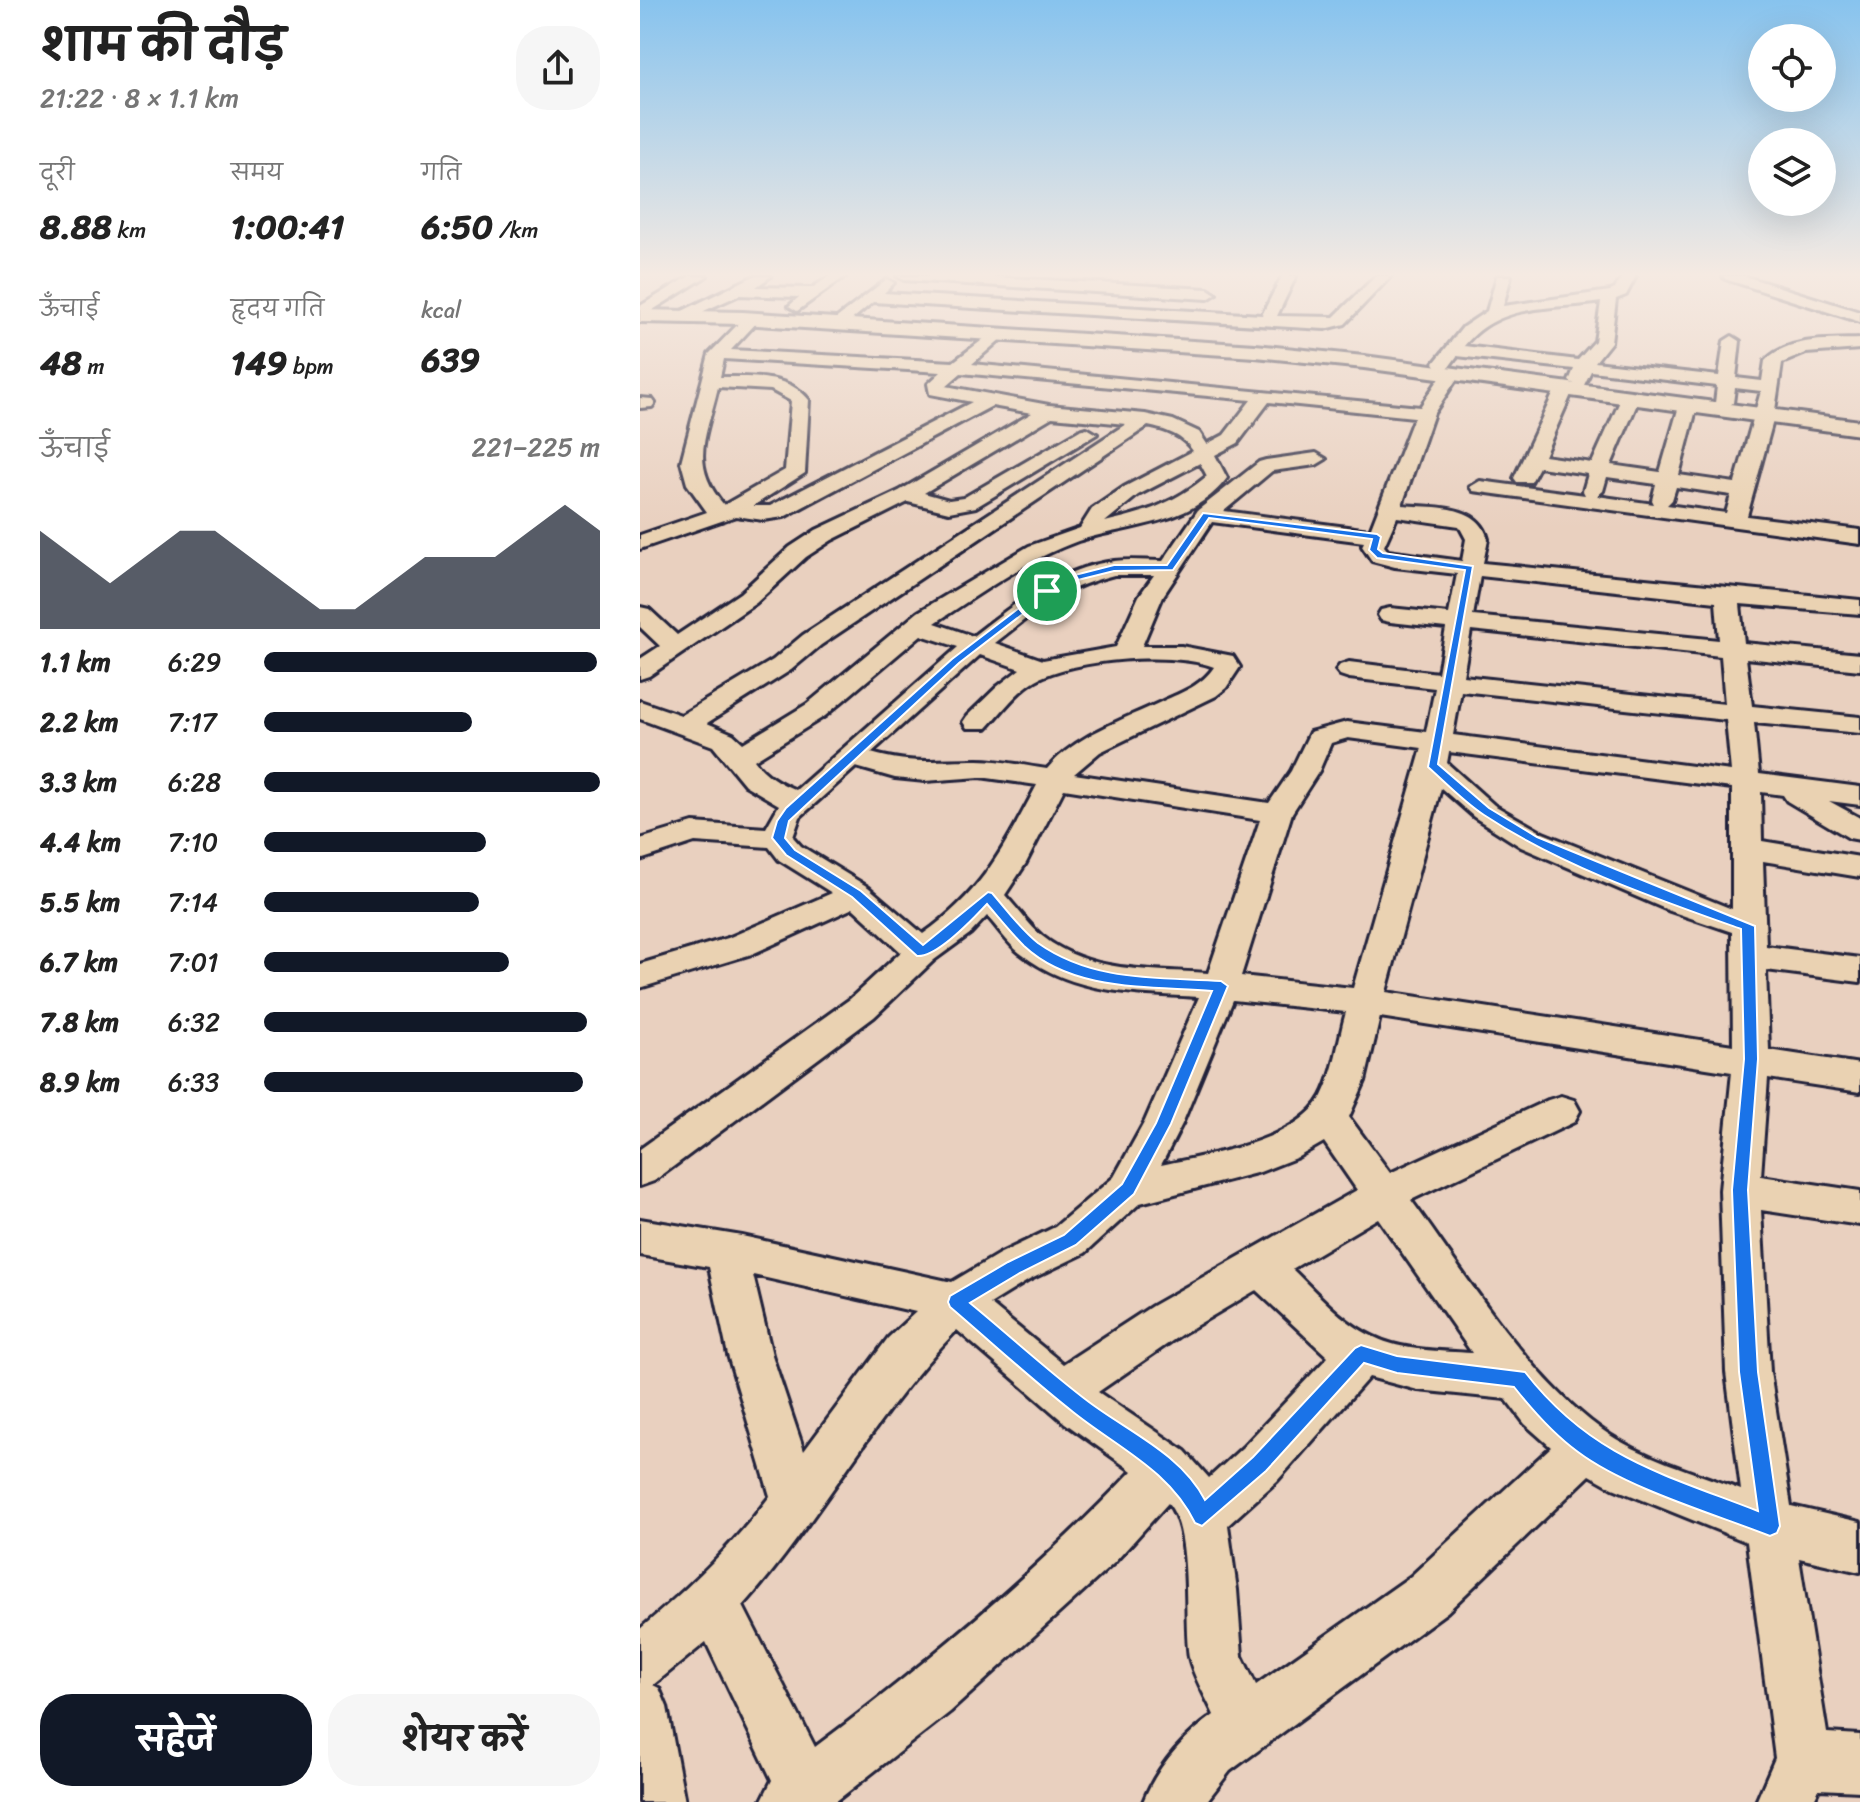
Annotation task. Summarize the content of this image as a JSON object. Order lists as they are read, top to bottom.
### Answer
{
  "page": {
    "heading": ["शाम की दौड़", "21:22 · 8 × 1.1 km"],
    "stats": [
      ["दूरी", "8.88 km"],
      ["समय", "1:00:41"],
      ["गति", "6:50 /km"],
      ["ऊँचाई", "48 m"],
      ["हृदय गति", "149 bpm"],
      ["kcal", "639"]
    ],
    "chart": ["ऊँचाई", "221–225 m"],
    "list": [
      {
        "name": "1.1 km",
        "note": "6:29"
      },
      {
        "name": "2.2 km",
        "note": "7:17"
      },
      {
        "name": "3.3 km",
        "note": "6:28"
      },
      {
        "name": "4.4 km",
        "note": "7:10"
      },
      {
        "name": "5.5 km",
        "note": "7:14"
      },
      {
        "name": "6.7 km",
        "note": "7:01"
      },
      {
        "name": "7.8 km",
        "note": "6:32"
      },
      {
        "name": "8.9 km",
        "note": "6:33"
      }
    ],
    "buttons": ["सहेजें", "शेयर करें"]
  }
}
